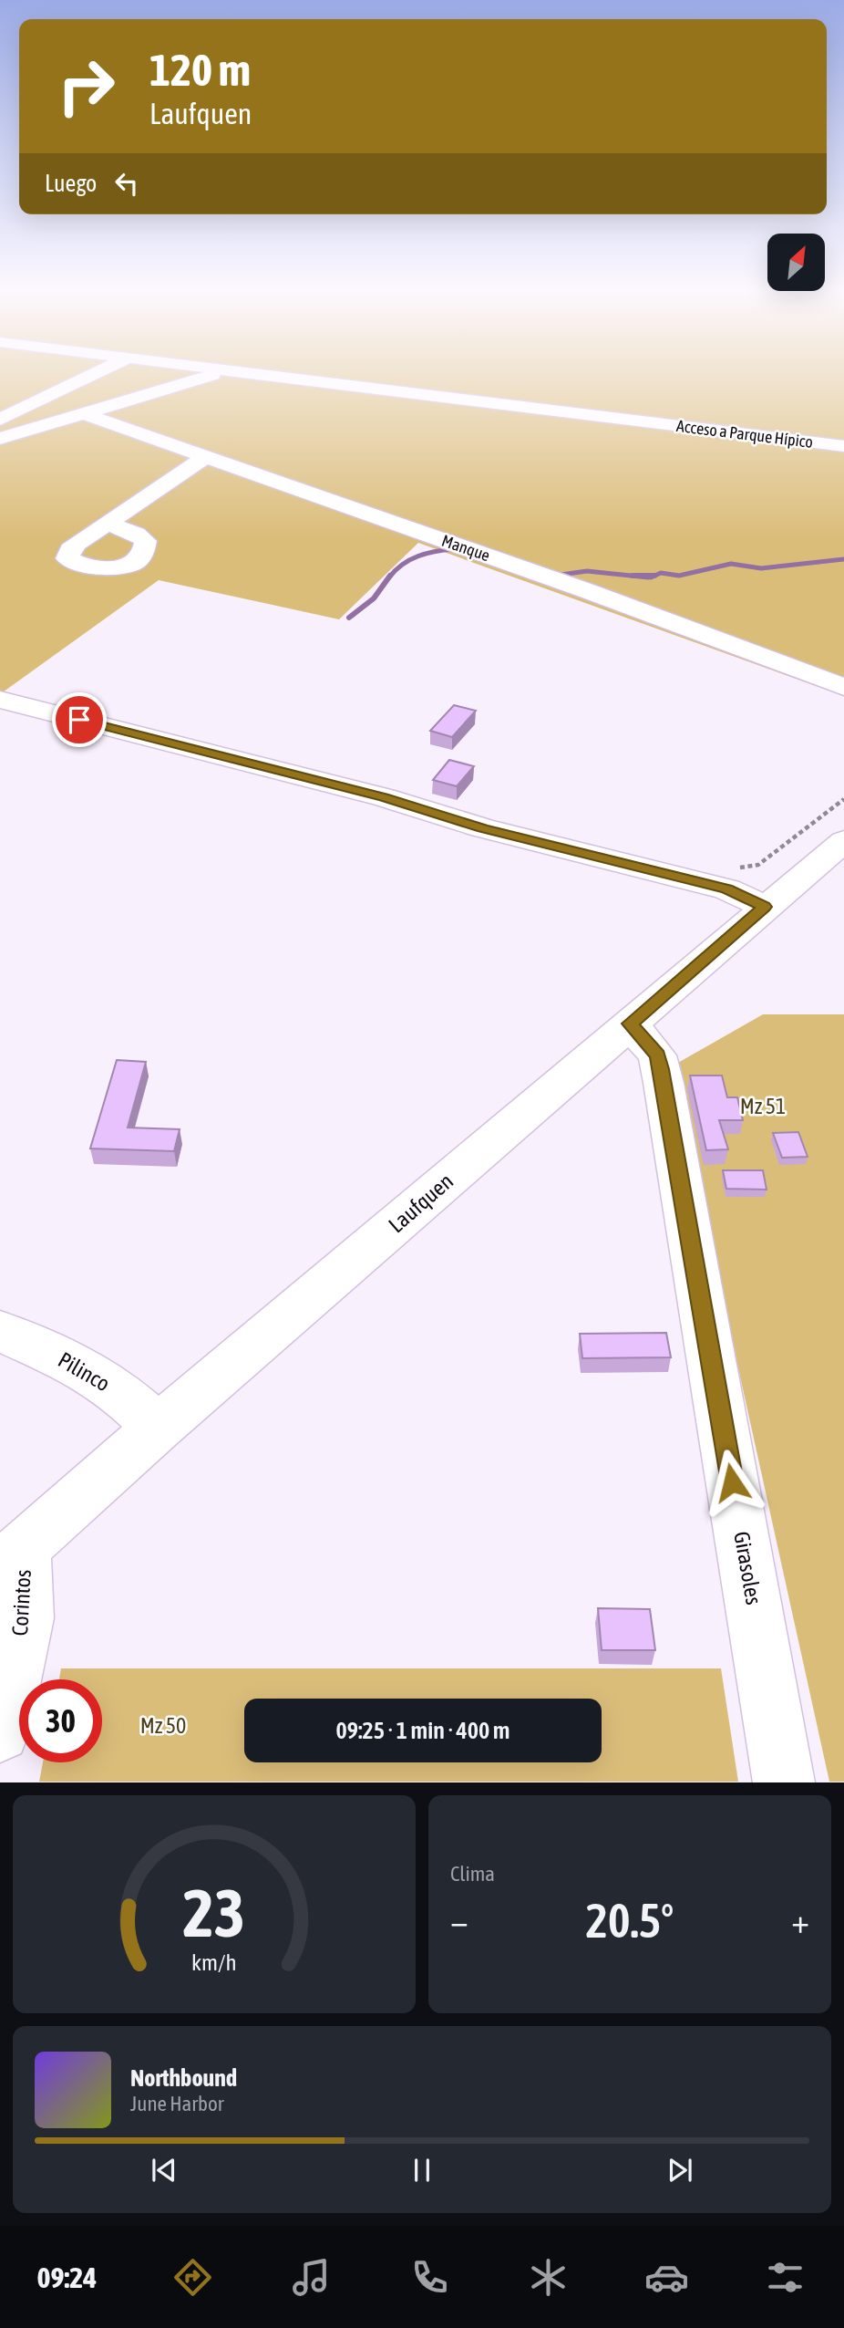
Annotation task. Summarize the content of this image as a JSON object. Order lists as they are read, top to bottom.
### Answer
{
  "streets": {
    "street": [
      "Acceso a Parque Hípico",
      "Manque",
      "Laufquen",
      "Pilinco",
      "Girasoles",
      "Corintos"
    ]
  },
  "crossings": [
    ["Laufquen", "Pilinco"],
    ["Laufquen", "Girasoles"],
    ["Laufquen", "Corintos"]
  ],
  "parks": ["Mz 51", "Mz 50"],
  "north": "top right",
  "page": {
    "turn": ["120 m", "Laufquen"],
    "then": "Luego",
    "limit": "30",
    "trip": "09:25 · 1 min · 400 m",
    "tile": "Clima",
    "heat": ["−", "20.5°", "+"],
    "song": ["Northbound", "June Harbor"],
    "tabs": "09:24",
    "gauge": ["23", "km/h"]
  }
}
